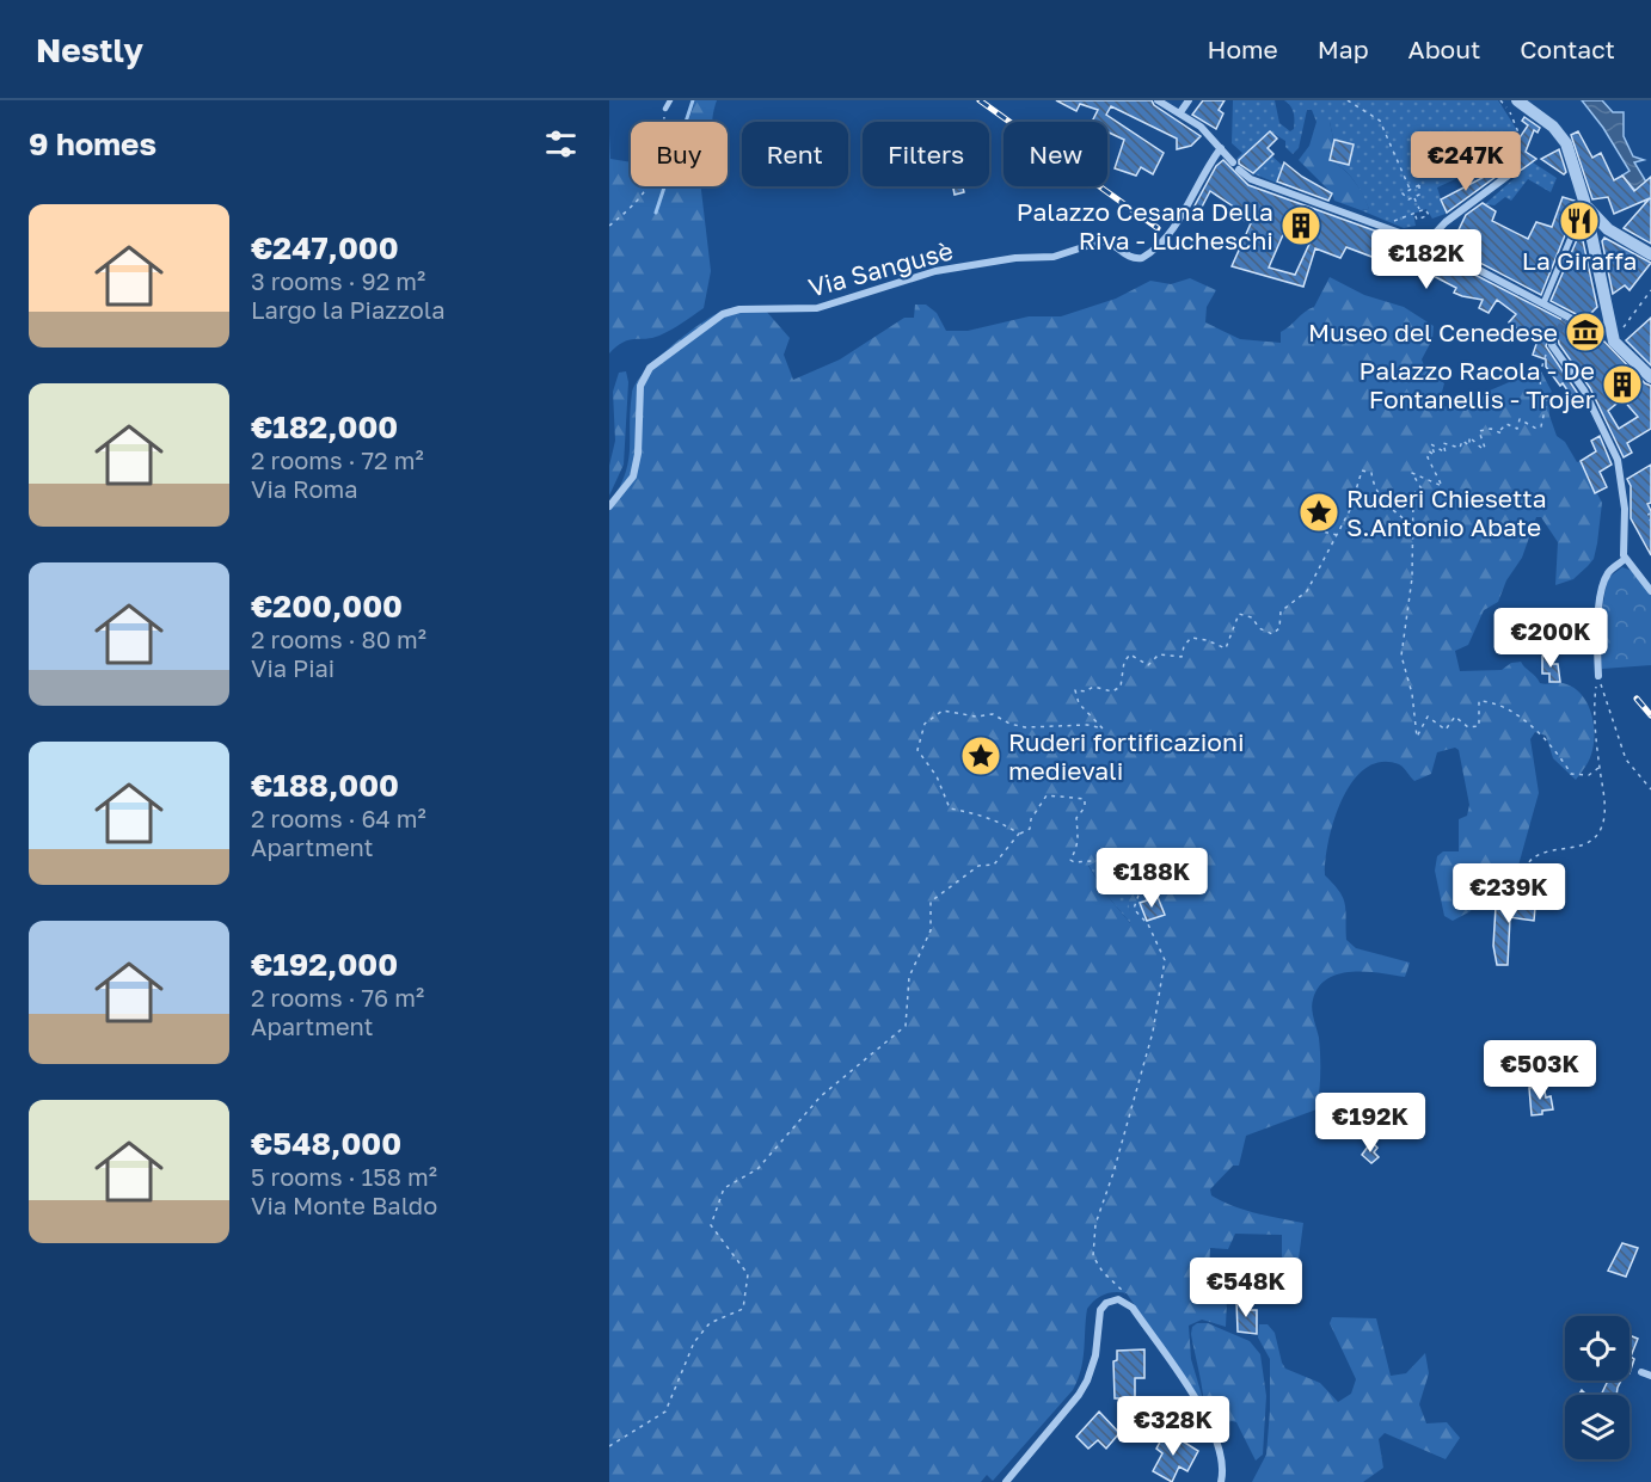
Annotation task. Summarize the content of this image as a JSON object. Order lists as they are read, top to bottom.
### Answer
{
  "streets": {
    "street": ["Via Sangusè"]
  },
  "places": {
    "restaurant": ["La Giraffa"],
    "building": ["Palazzo Cesana Della Riva - Lucheschi", "Palazzo Racola - De Fontanellis - Trojer"],
    "museum": ["Museo del Cenedese"],
    "place": ["Ruderi Chiesetta S.Antonio Abate", "Ruderi fortificazioni medievali"]
  },
  "page": {
    "header": "Nestly",
    "nav": [
      "Home",
      "Map",
      "About",
      "Contact"
    ],
    "heading": "9 homes",
    "chip": [
      "Buy",
      "Rent",
      "Filters",
      "New"
    ],
    "price": [
      "€247K",
      "€182K",
      "€200K",
      "€188K",
      "€239K",
      "€503K",
      "€192K",
      "€548K",
      "€328K"
    ],
    "list": [
      {
        "name": "€247,000",
        "note": "3 rooms · 92 m² · Largo la Piazzola"
      },
      {
        "name": "€182,000",
        "note": "2 rooms · 72 m² · Via Roma"
      },
      {
        "name": "€200,000",
        "note": "2 rooms · 80 m² · Via Piai"
      },
      {
        "name": "€188,000",
        "note": "2 rooms · 64 m² · Apartment"
      },
      {
        "name": "€192,000",
        "note": "2 rooms · 76 m² · Apartment"
      },
      {
        "name": "€548,000",
        "note": "5 rooms · 158 m² · Via Monte Baldo"
      }
    ]
  }
}
